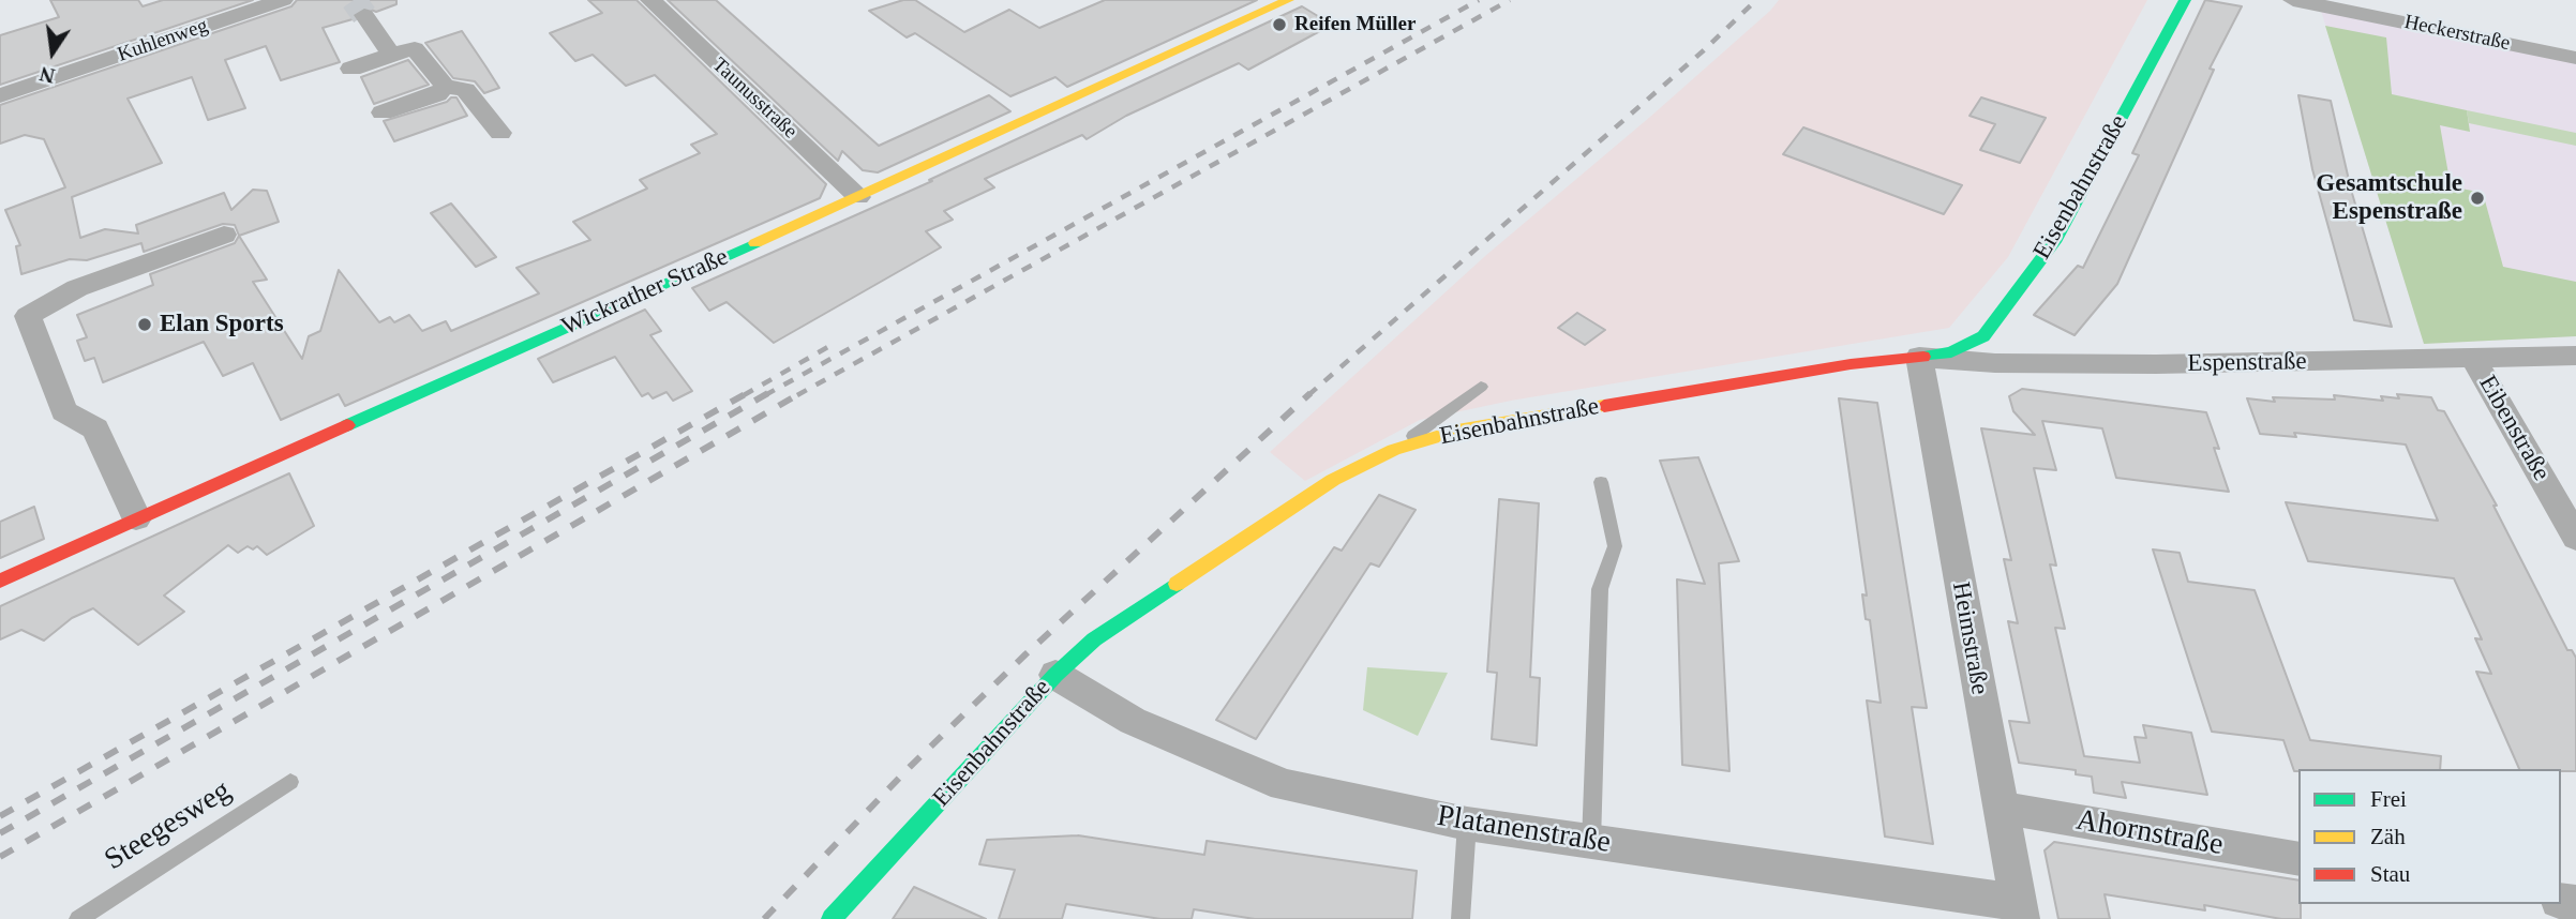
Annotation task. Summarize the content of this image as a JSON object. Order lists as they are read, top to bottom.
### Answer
{
  "streets": {
    "street": [
      "Heckerstraße",
      "Kuhlenweg",
      "Taunusstraße",
      "Eisenbahnstraße",
      "Wickrather Straße",
      "Espenstraße",
      "Eibenstraße",
      "Heimstraße",
      "Platanenstraße",
      "Ahornstraße"
    ],
    "lane": ["Steegesweg"]
  },
  "crossings": [
    ["Taunusstraße", "Wickrather Straße"],
    ["Eisenbahnstraße", "Espenstraße"],
    ["Eisenbahnstraße", "Heimstraße"],
    ["Eisenbahnstraße", "Platanenstraße"],
    ["Espenstraße", "Eibenstraße"],
    ["Espenstraße", "Heimstraße"],
    ["Heimstraße", "Platanenstraße"],
    ["Heimstraße", "Ahornstraße"]
  ],
  "places": ["Reifen Müller", "Gesamtschule Espenstraße", "Elan Sports"],
  "legend": ["Frei", "Zäh", "Stau"],
  "north": "bottom"
}
